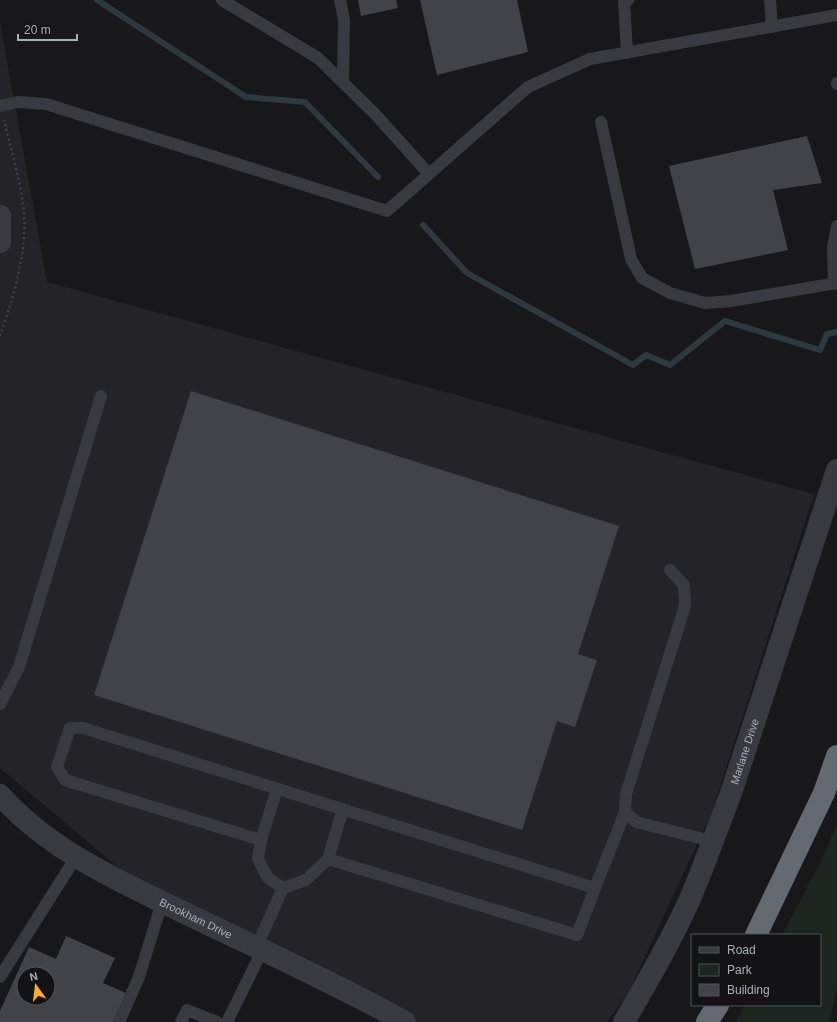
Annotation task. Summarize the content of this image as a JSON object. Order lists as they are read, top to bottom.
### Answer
{
  "streets": {
    "street": ["Marlane Drive", "Brookham Drive"]
  },
  "legend": ["Road", "Park", "Building"],
  "scale_bar": "20 m",
  "north": "top"
}
